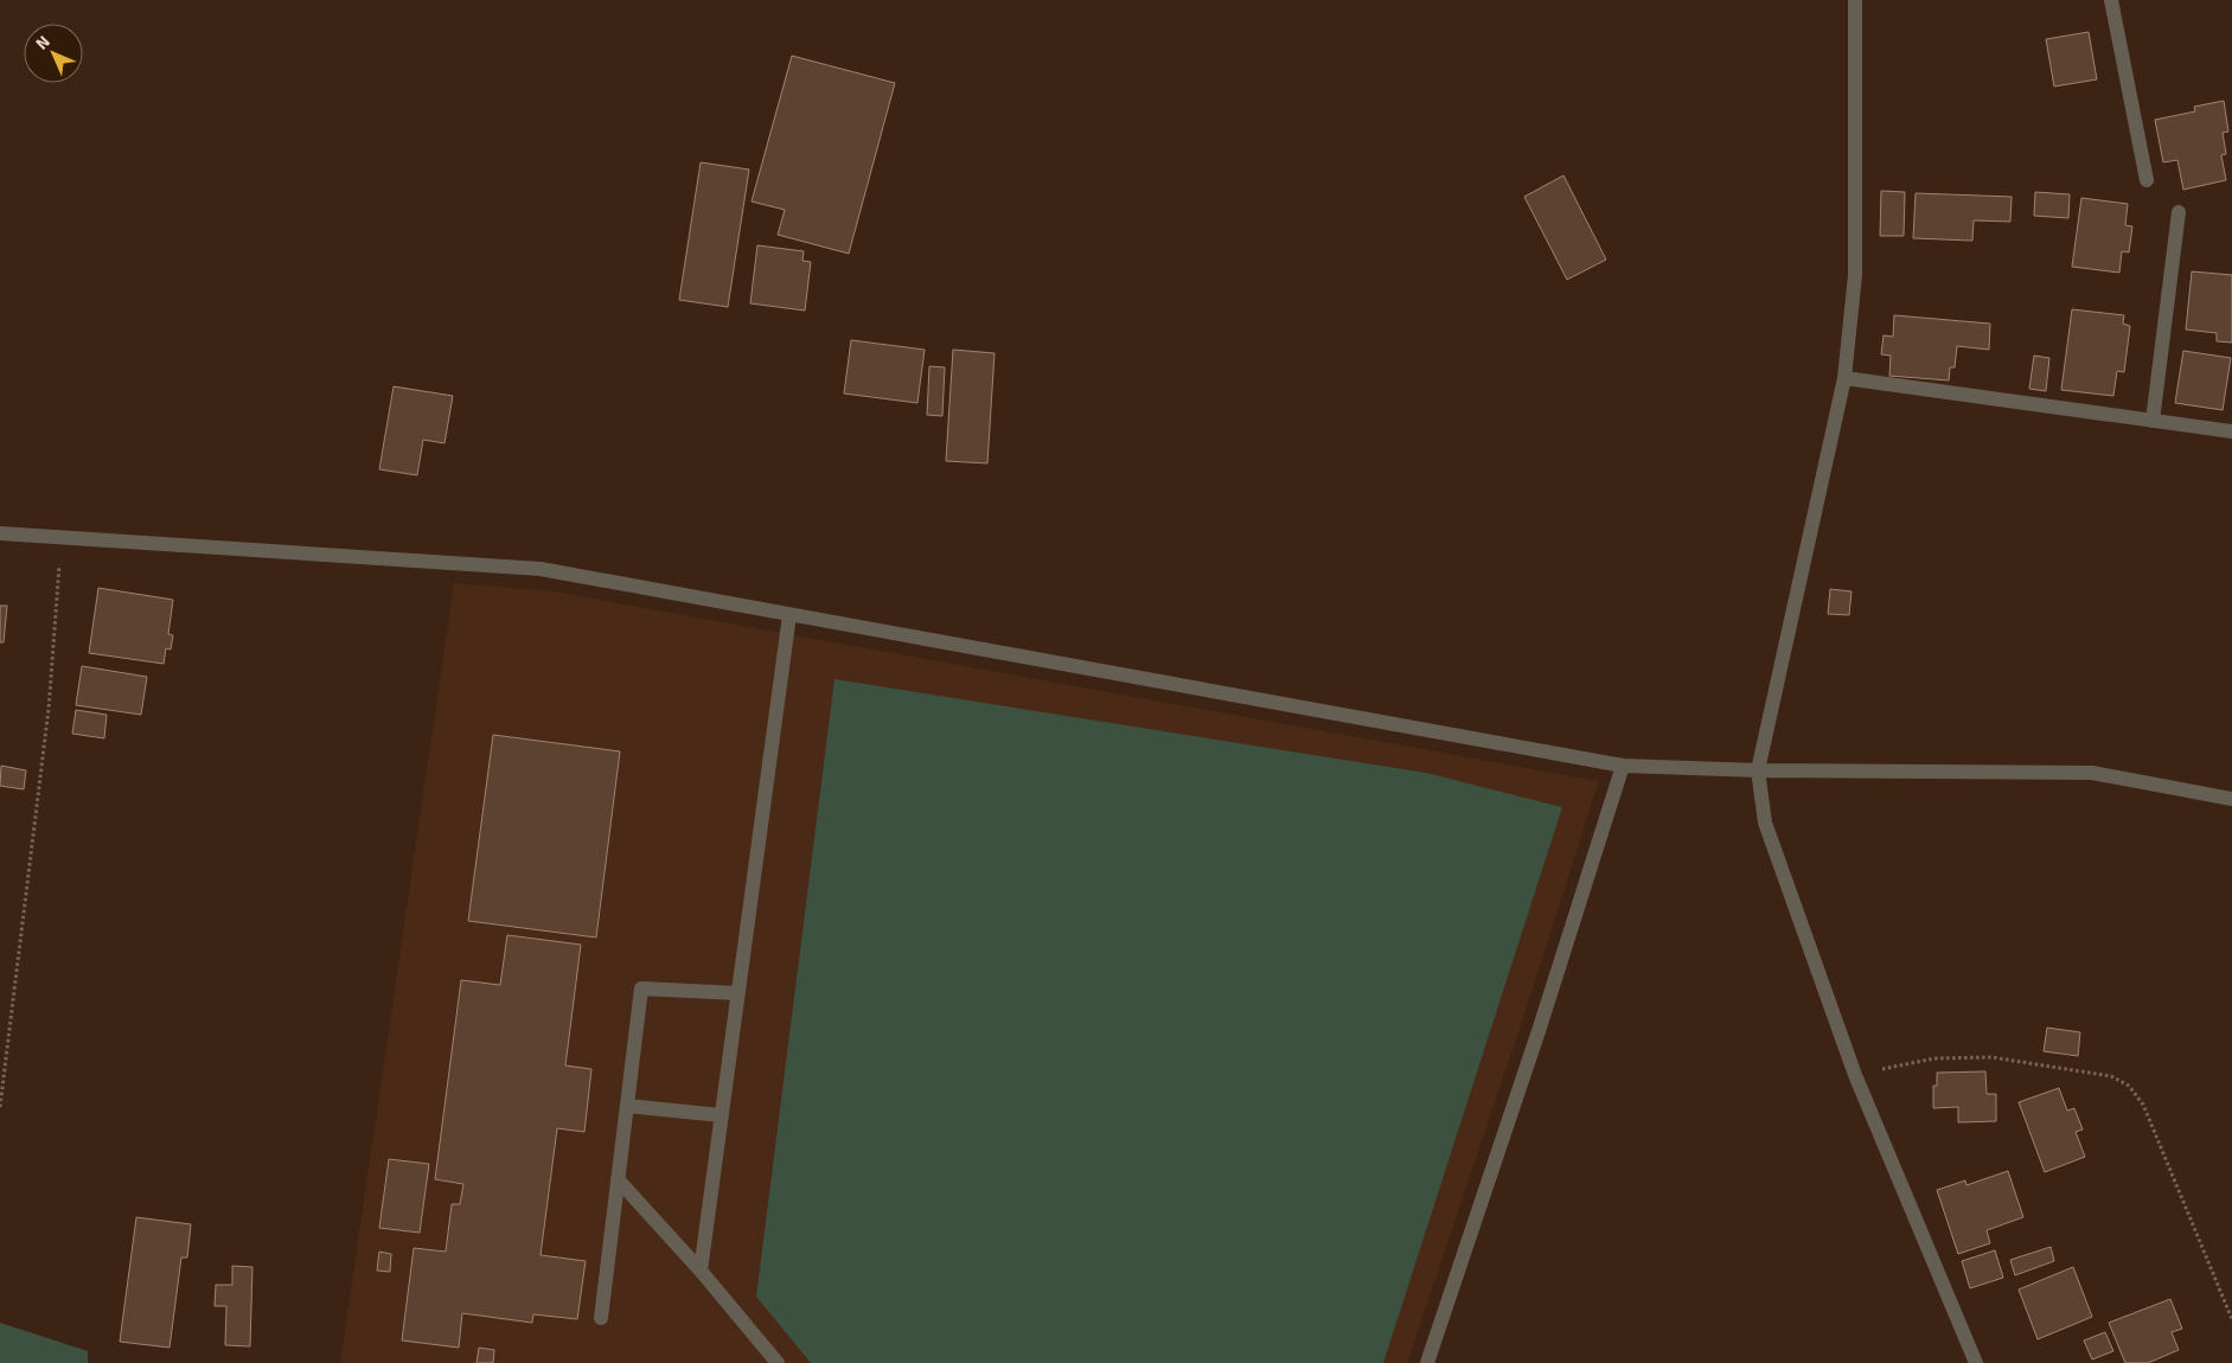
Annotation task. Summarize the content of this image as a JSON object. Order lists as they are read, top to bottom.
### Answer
{
  "north": "top left"
}
